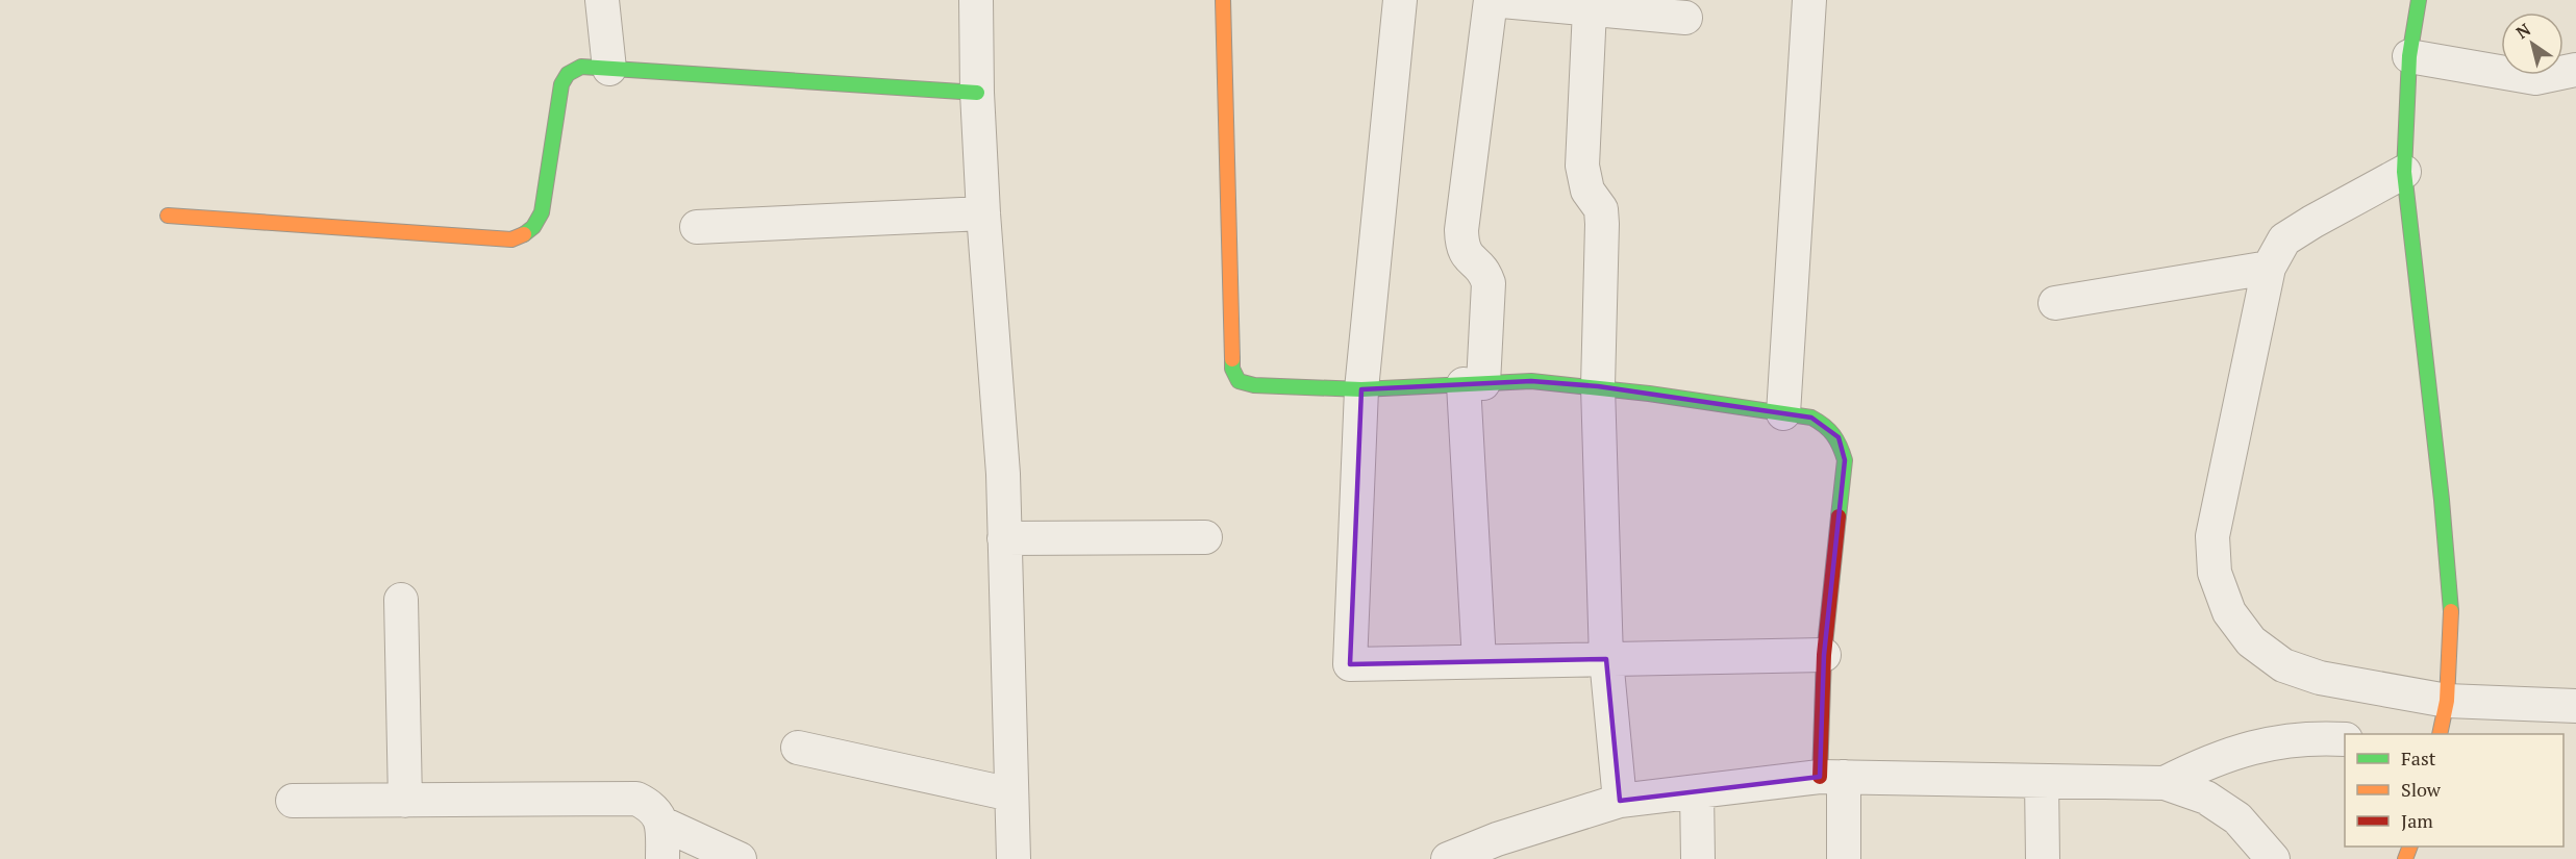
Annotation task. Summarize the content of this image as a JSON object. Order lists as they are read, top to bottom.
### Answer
{
  "legend": ["Fast", "Slow", "Jam"],
  "north": "top left"
}
